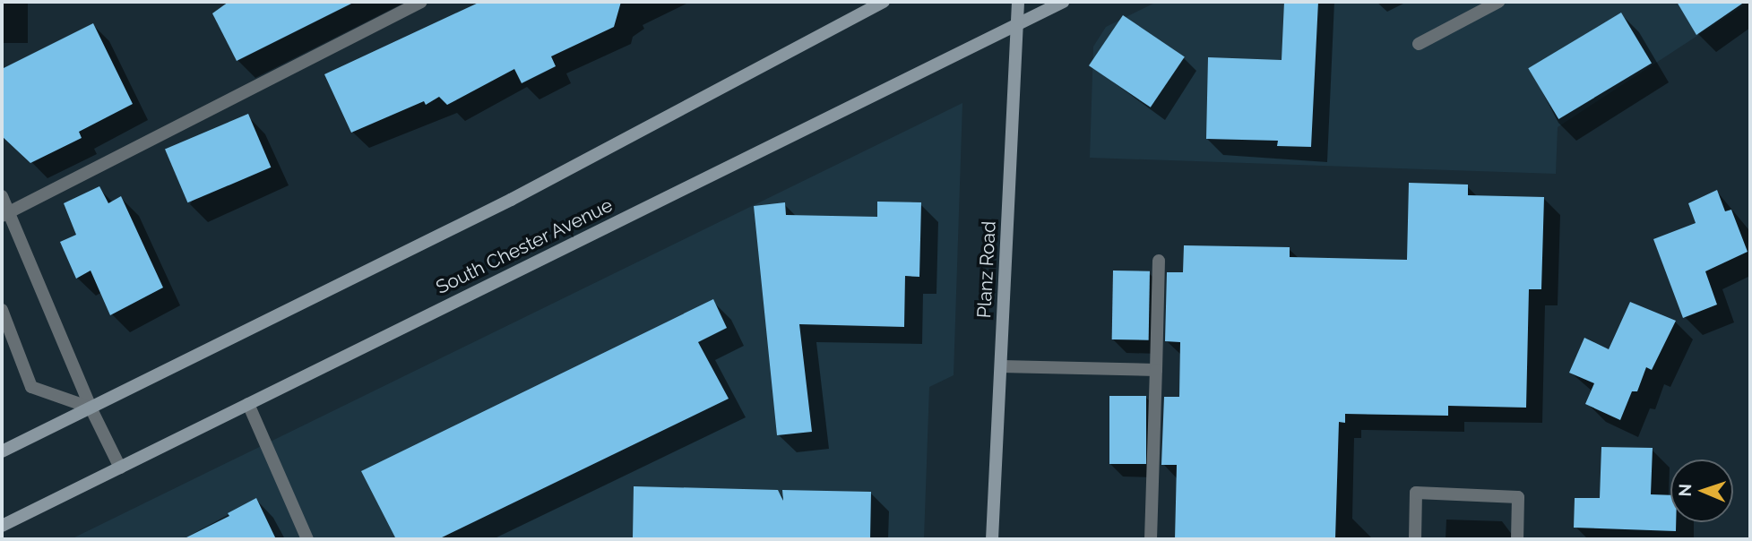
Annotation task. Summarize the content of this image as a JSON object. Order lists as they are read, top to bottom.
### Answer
{
  "streets": {
    "main road": ["South Chester Avenue", "Planz Road"]
  },
  "crossings": [
    ["South Chester Avenue", "Planz Road"]
  ],
  "north": "left"
}
